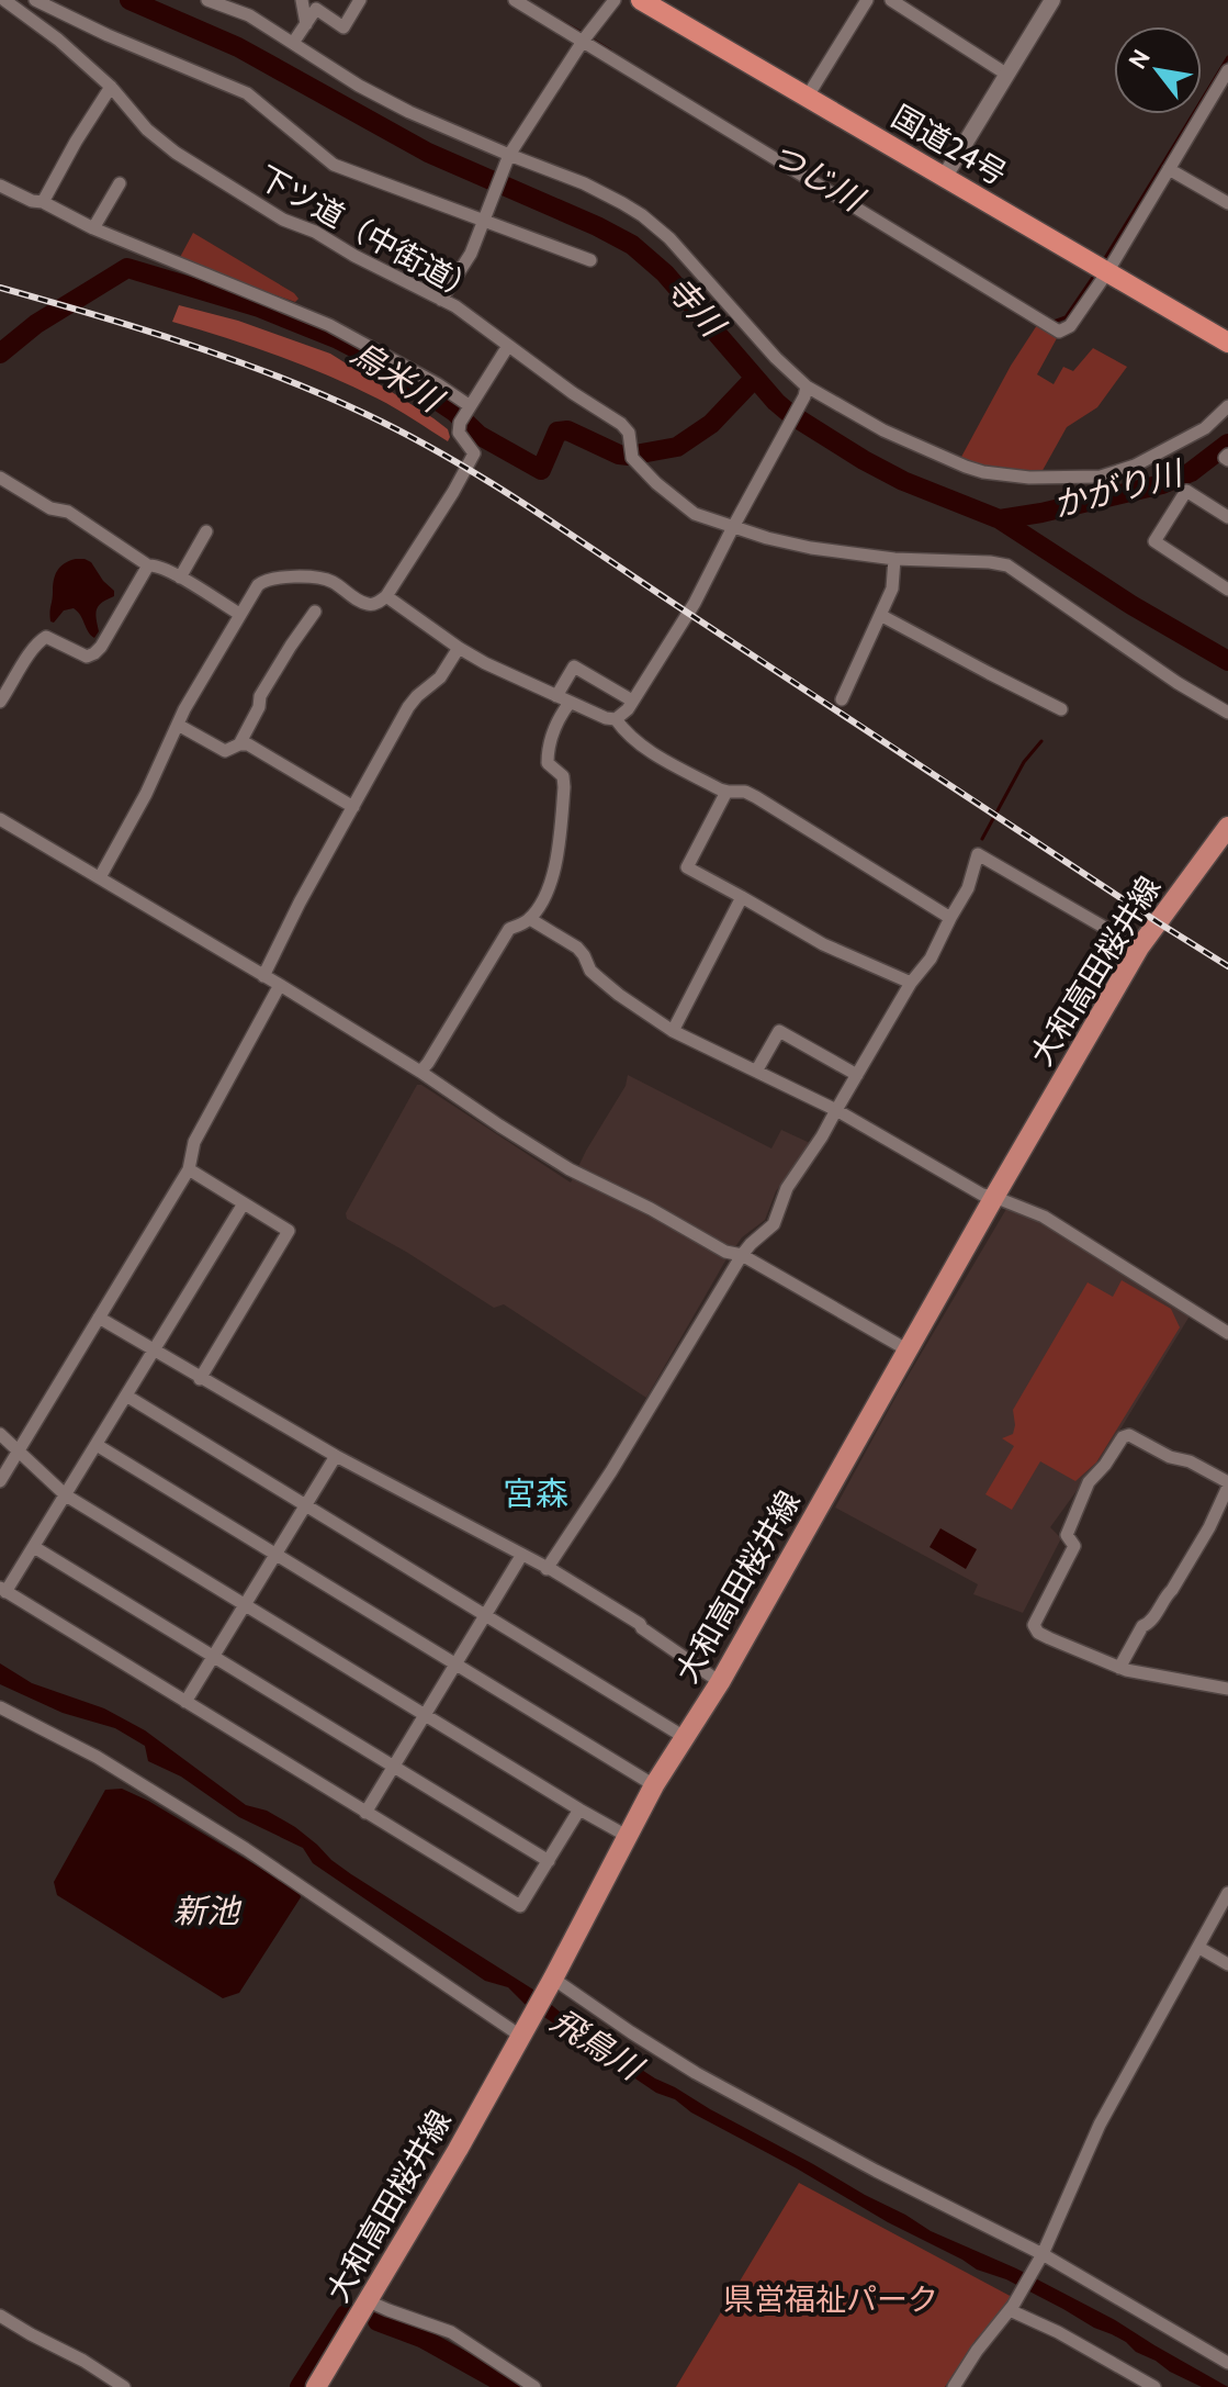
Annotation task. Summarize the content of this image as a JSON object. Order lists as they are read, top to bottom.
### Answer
{
  "streets": {
    "highway": ["国道24号"],
    "main road": ["大和高田桜井線"],
    "street": ["下ツ道（中街道）"]
  },
  "districts": ["宮森"],
  "water": [
    "つじ川",
    "寺川",
    "烏米川",
    "かがり川",
    "新池",
    "飛鳥川"
  ],
  "parks": ["県営福祉パーク"],
  "north": "top left"
}
